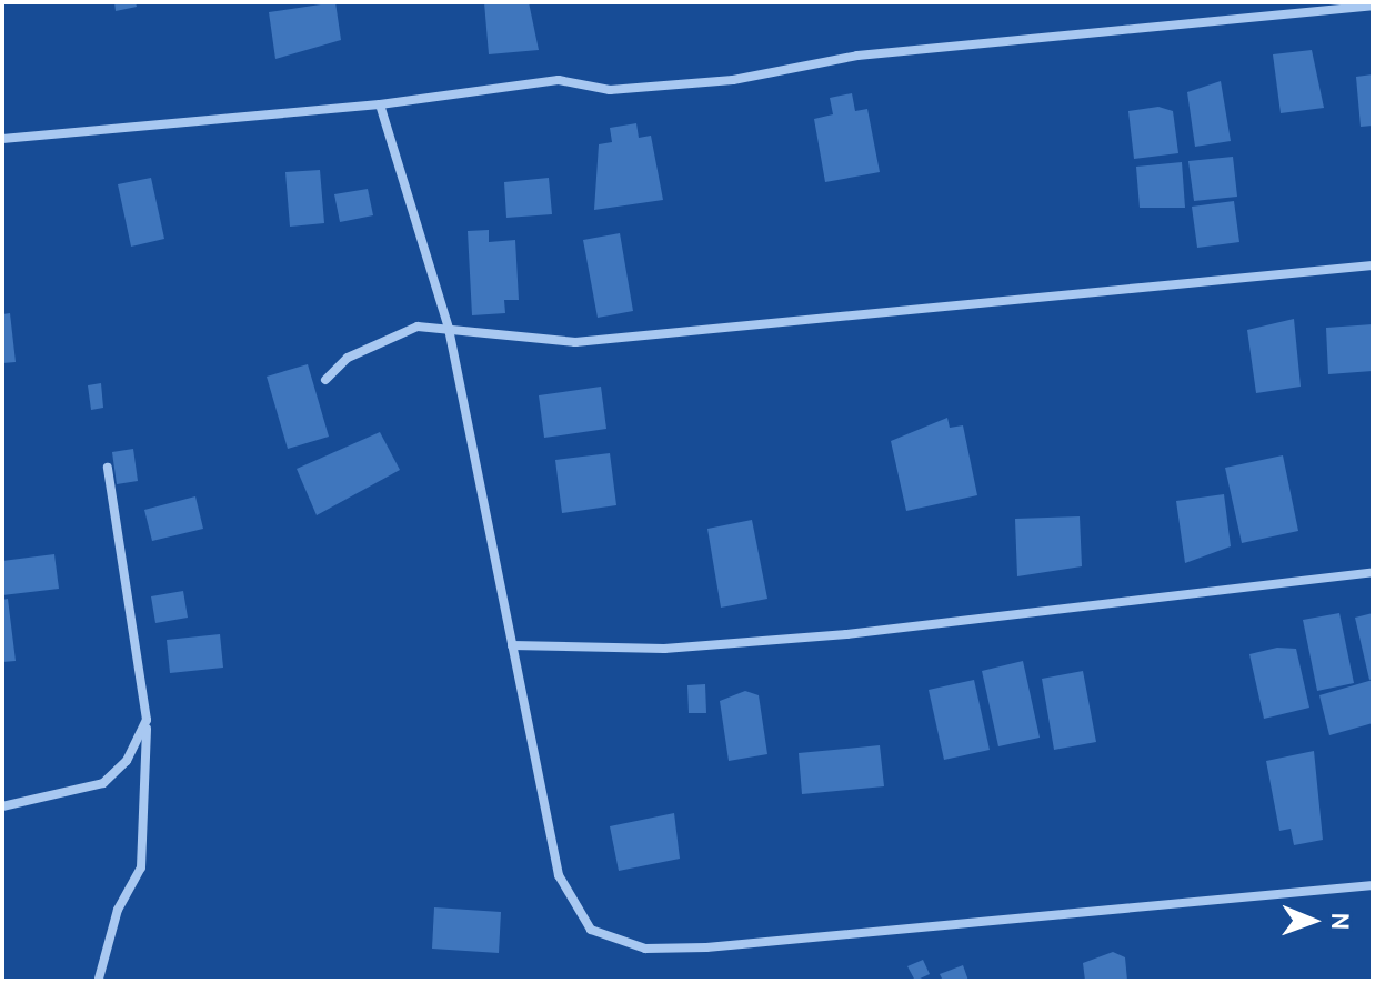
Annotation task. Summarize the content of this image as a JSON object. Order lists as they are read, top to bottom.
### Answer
{
  "north": "right"
}
